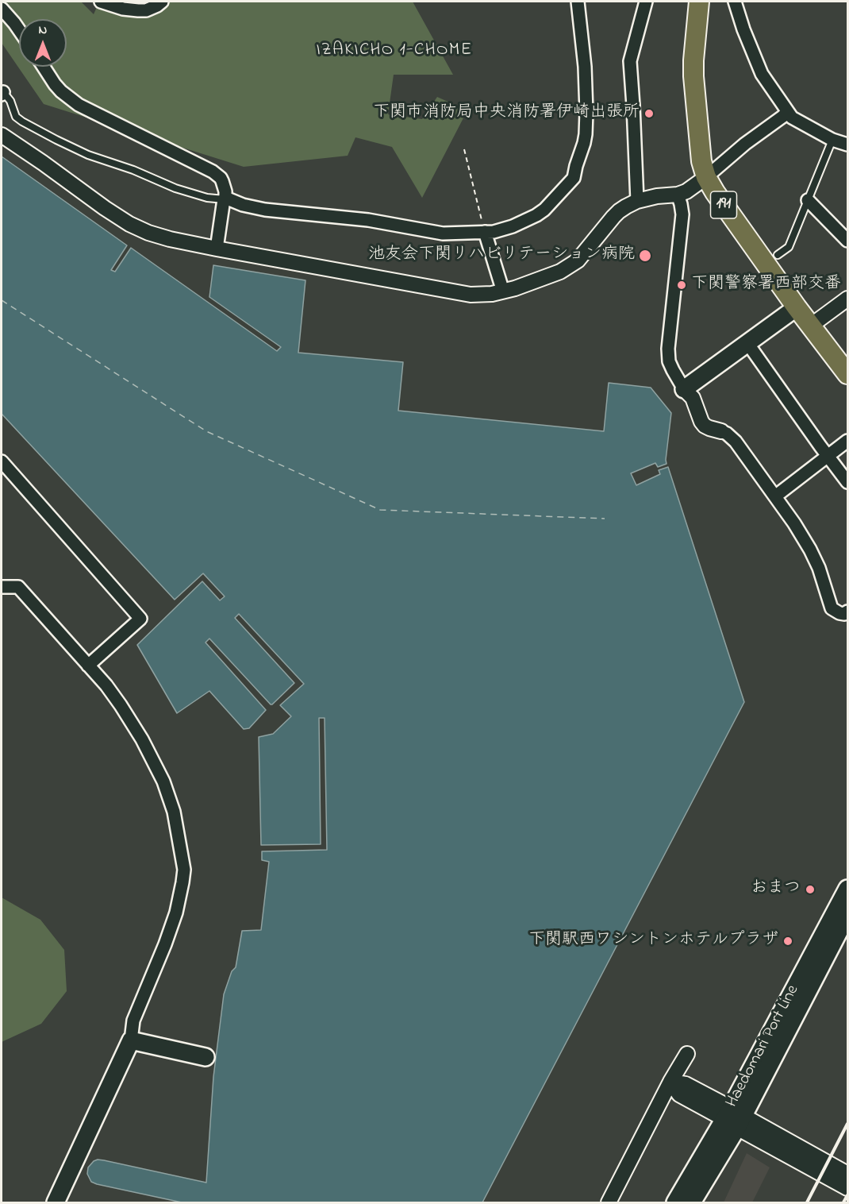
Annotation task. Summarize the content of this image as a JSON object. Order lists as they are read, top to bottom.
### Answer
{
  "streets": {
    "highway": ["191"],
    "main road": ["Haedomari Port Line"]
  },
  "districts": ["IZAKICHO 1-CHOME"],
  "places": [
    "下関市消防局中央消防署伊崎出張所",
    "池友会下関リハビリテーション病院",
    "下関警察署西部交番",
    "おまつ",
    "下関駅西ワシントンホテルプラザ"
  ],
  "north": "top"
}
